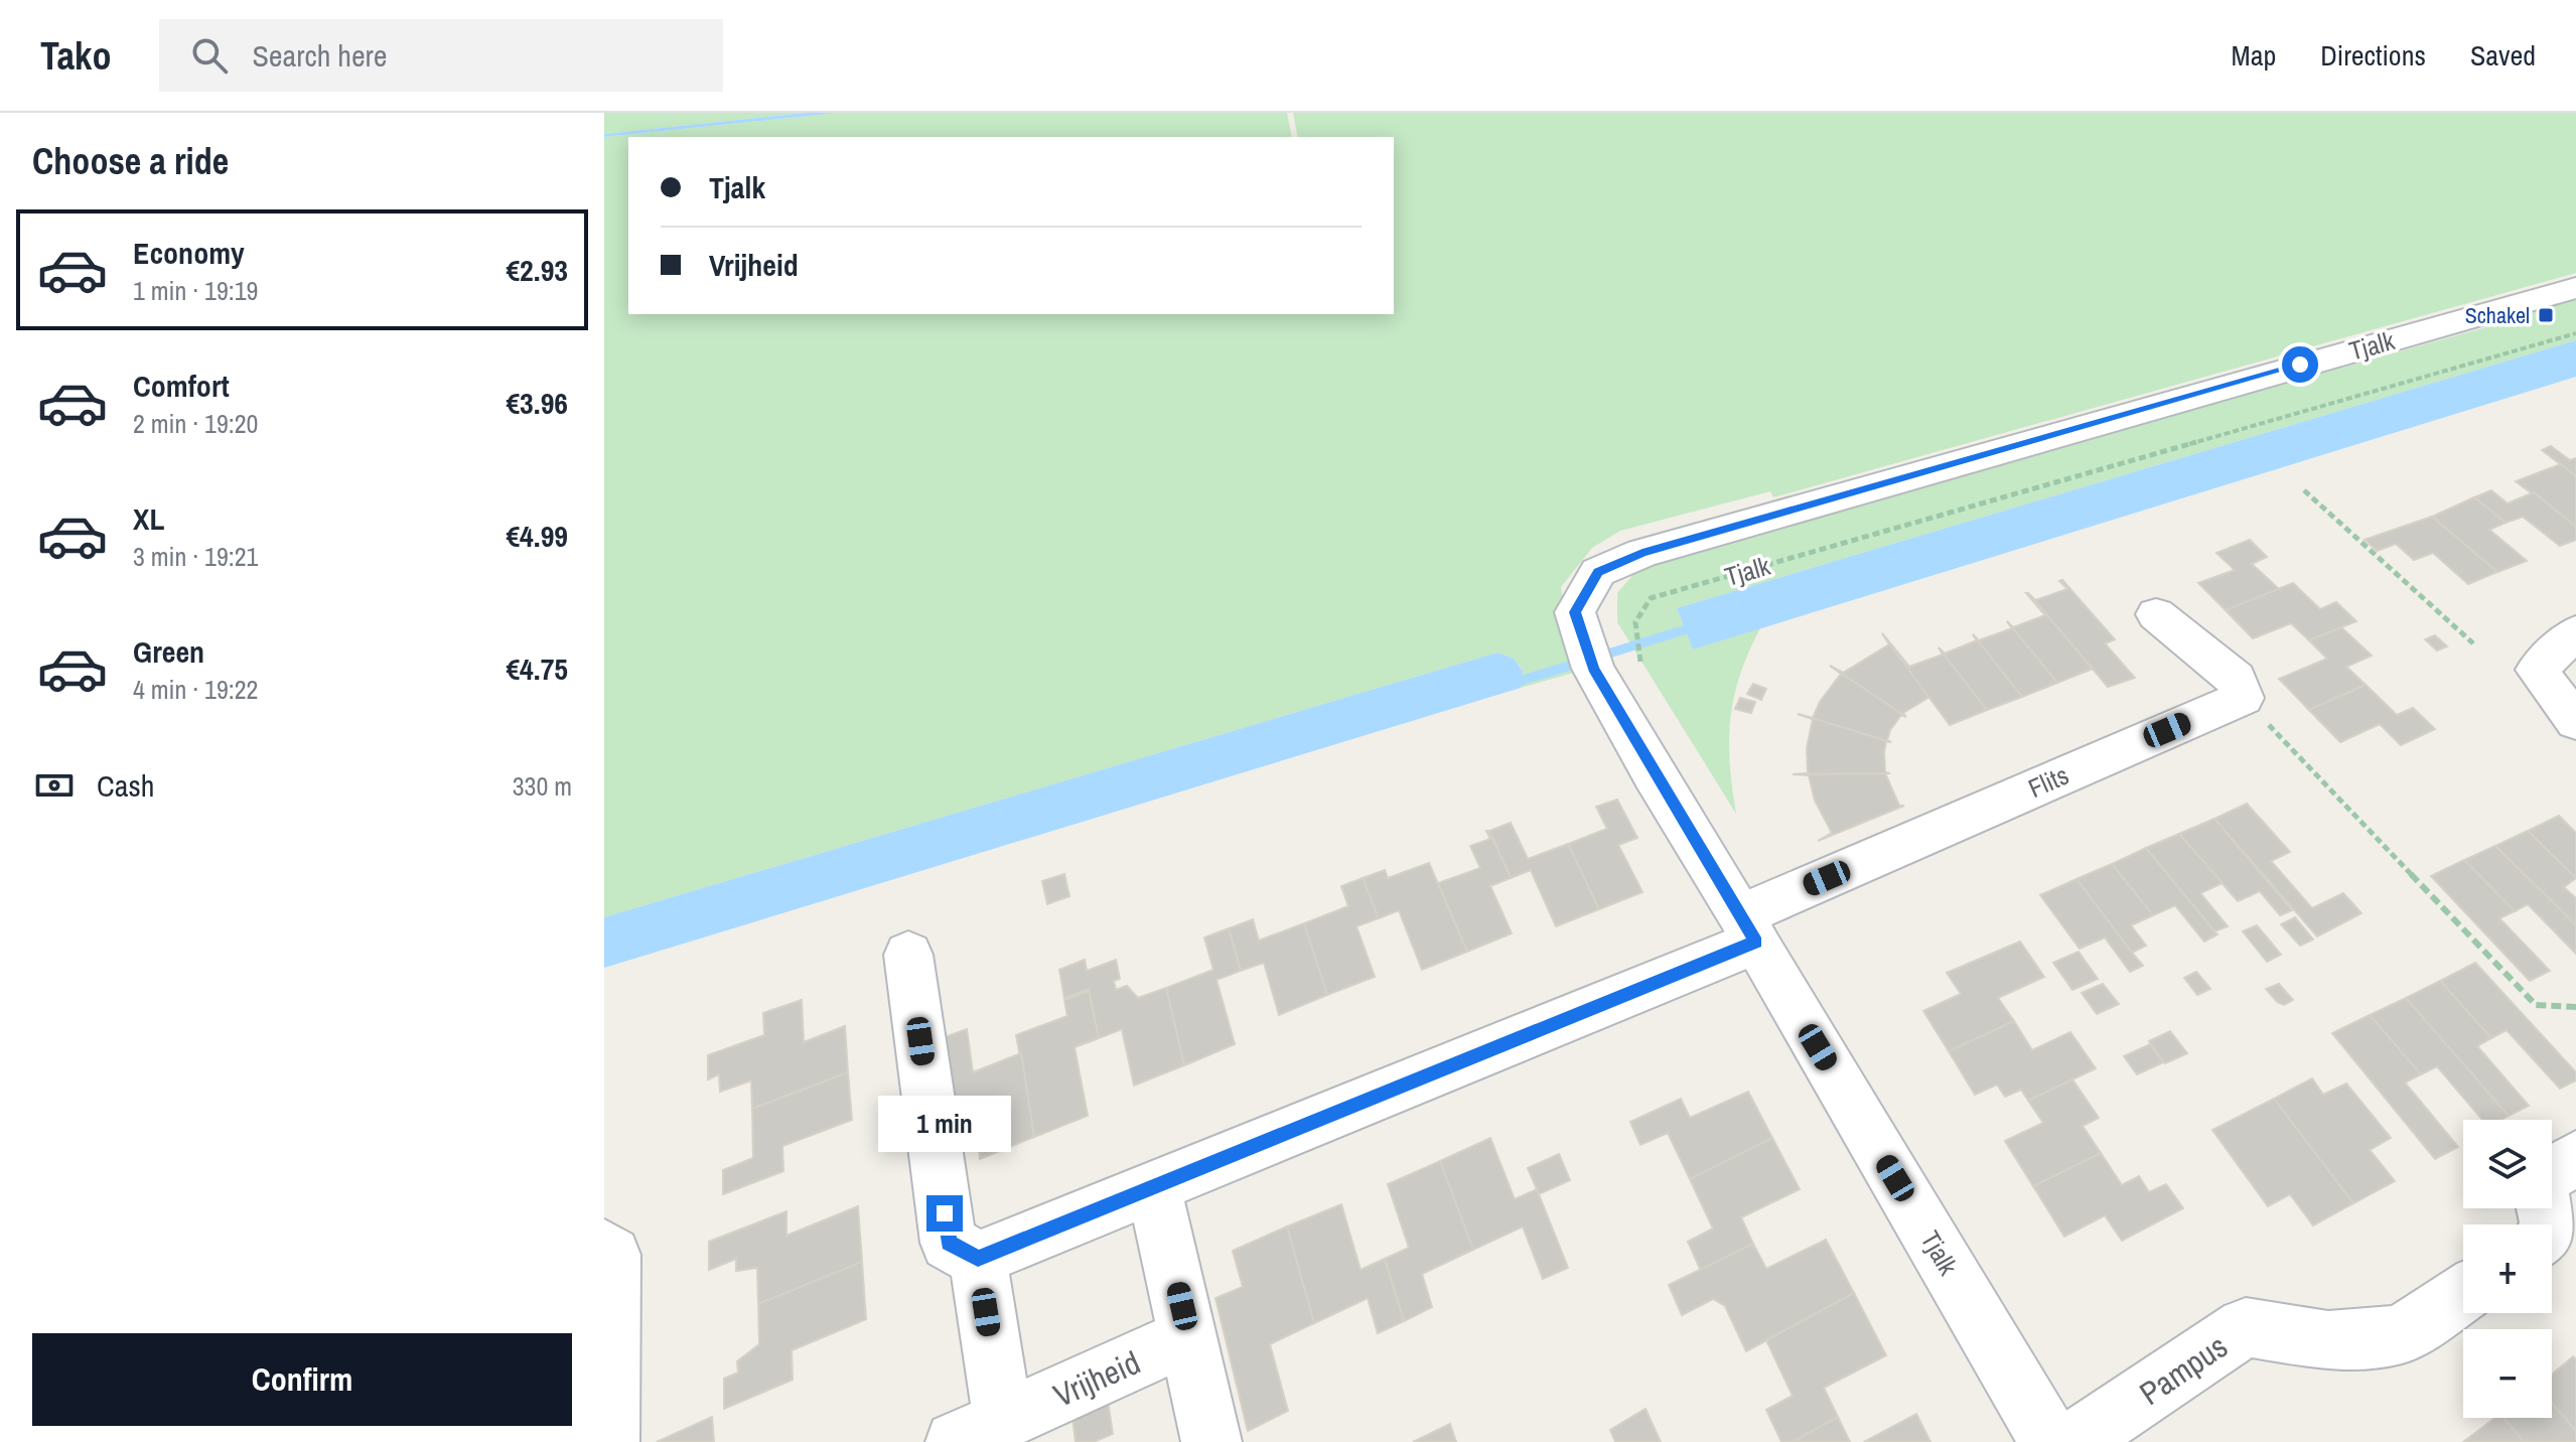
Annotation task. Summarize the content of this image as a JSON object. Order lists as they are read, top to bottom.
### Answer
{
  "streets": {
    "street": [
      "Tjalk",
      "Flits",
      "Pampus",
      "Vrijheid"
    ]
  },
  "crossings": [
    ["Tjalk", "Flits"]
  ],
  "places": {
    "transit": ["Schakel"]
  },
  "page": {
    "header": "Tako",
    "search": "Search here",
    "nav": ["Map", "Directions", "Saved"],
    "heading": "Choose a ride",
    "banner": ["Tjalk", "Vrijheid"],
    "list": [
      {
        "name": "Economy",
        "note": "1 min · 19:19",
        "value": "€2.93"
      },
      {
        "name": "Comfort",
        "note": "2 min · 19:20",
        "value": "€3.96"
      },
      {
        "name": "XL",
        "note": "3 min · 19:21",
        "value": "€4.99"
      },
      {
        "name": "Green",
        "note": "4 min · 19:22",
        "value": "€4.75"
      }
    ],
    "pay": ["Cash", "330 m"],
    "bubble": "1 min",
    "map_buttons": ["+", "−"],
    "buttons": "Confirm"
  }
}
